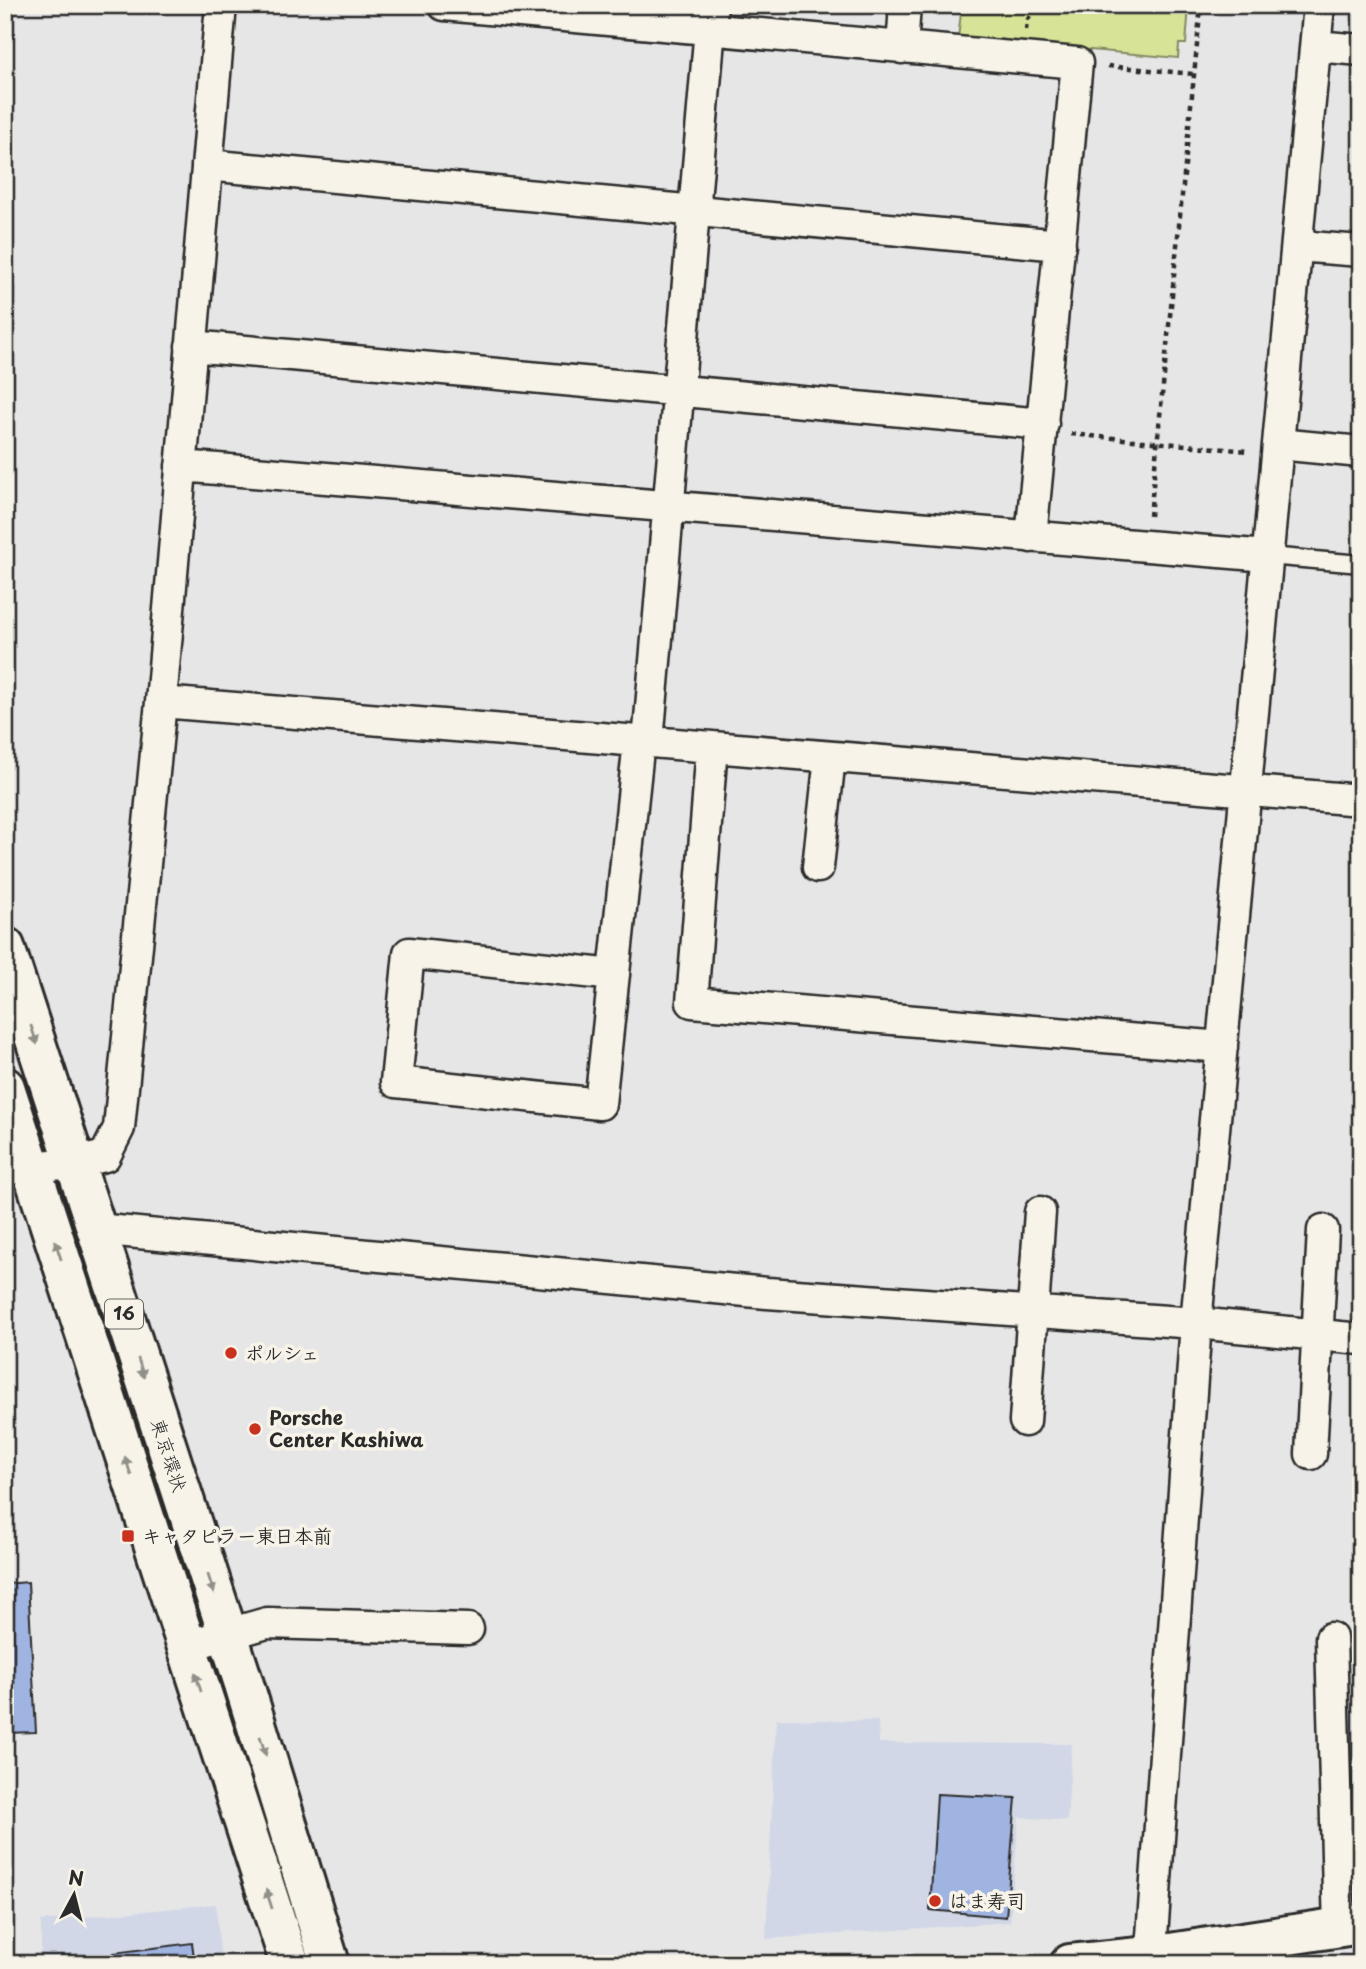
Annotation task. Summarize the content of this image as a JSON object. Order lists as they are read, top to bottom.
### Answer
{
  "streets": {
    "main road": ["16", "東京環状"]
  },
  "places": {
    "other": ["ポルシェ", "Porsche Center Kashiwa", "はま寿司"],
    "transit": ["キャタピラー東日本前"]
  },
  "north": "top"
}
